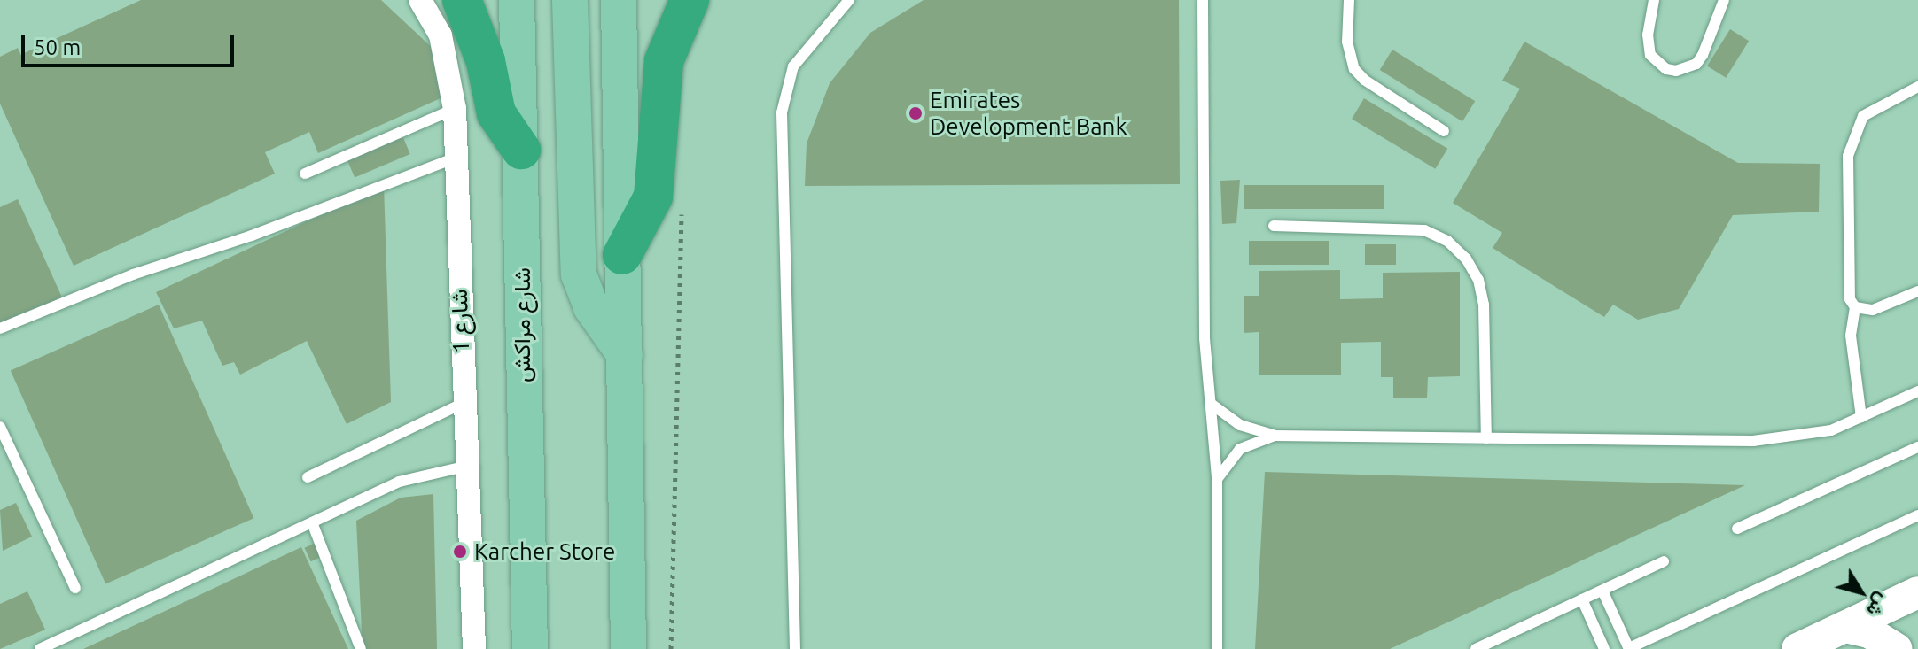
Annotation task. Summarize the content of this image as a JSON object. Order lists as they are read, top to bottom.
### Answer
{
  "streets": {
    "main road": ["شارع مراكش"],
    "street": ["شارع 1"]
  },
  "places": ["Emirates Development Bank", "Karcher Store"],
  "scale_bar": "50 m",
  "north": "bottom right"
}
